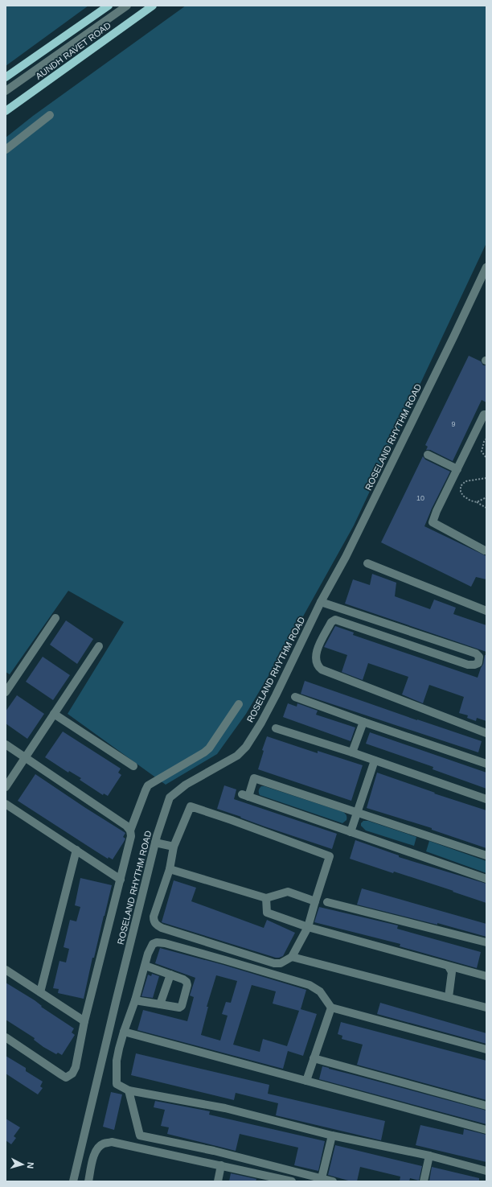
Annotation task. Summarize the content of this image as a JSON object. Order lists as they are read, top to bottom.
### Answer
{
  "streets": {
    "main road": ["AUNDH RAVET ROAD"],
    "street": ["ROSELAND RHYTHM ROAD"]
  },
  "house_numbers": ["9", "10"],
  "north": "right"
}
